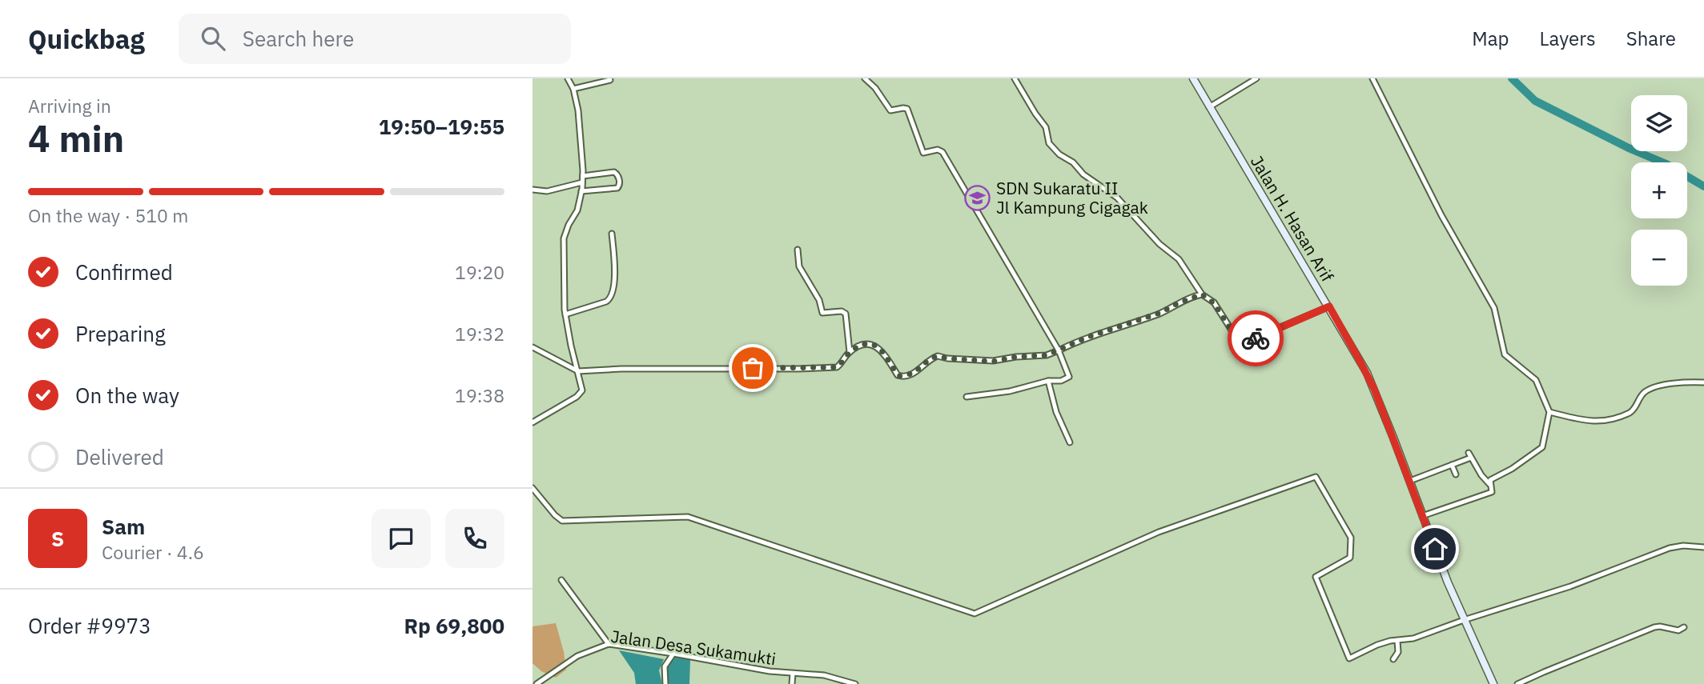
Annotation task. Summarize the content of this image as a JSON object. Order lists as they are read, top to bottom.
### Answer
{
  "streets": {
    "main road": ["Jalan H. Hasan Arif"],
    "street": ["Jalan Desa Sukamukti"]
  },
  "places": {
    "school or university": ["SDN Sukaratu II Jl Kampung Cigagak"]
  },
  "page": {
    "header": "Quickbag",
    "search": "Search here",
    "nav": ["Map", "Layers", "Share"],
    "heading": ["4 min", "Arriving in", "19:50–19:55"],
    "panel": [
      "Sam",
      "Courier · 4.6",
      "Order #9973",
      "Rp 69,800"
    ],
    "map_buttons": ["+", "−"],
    "bar": "On the way · 510 m",
    "list": [
      ["Confirmed", "19:20"],
      ["Preparing", "19:32"],
      ["On the way", "19:38"],
      "Delivered"
    ],
    "round": "S"
  }
}
